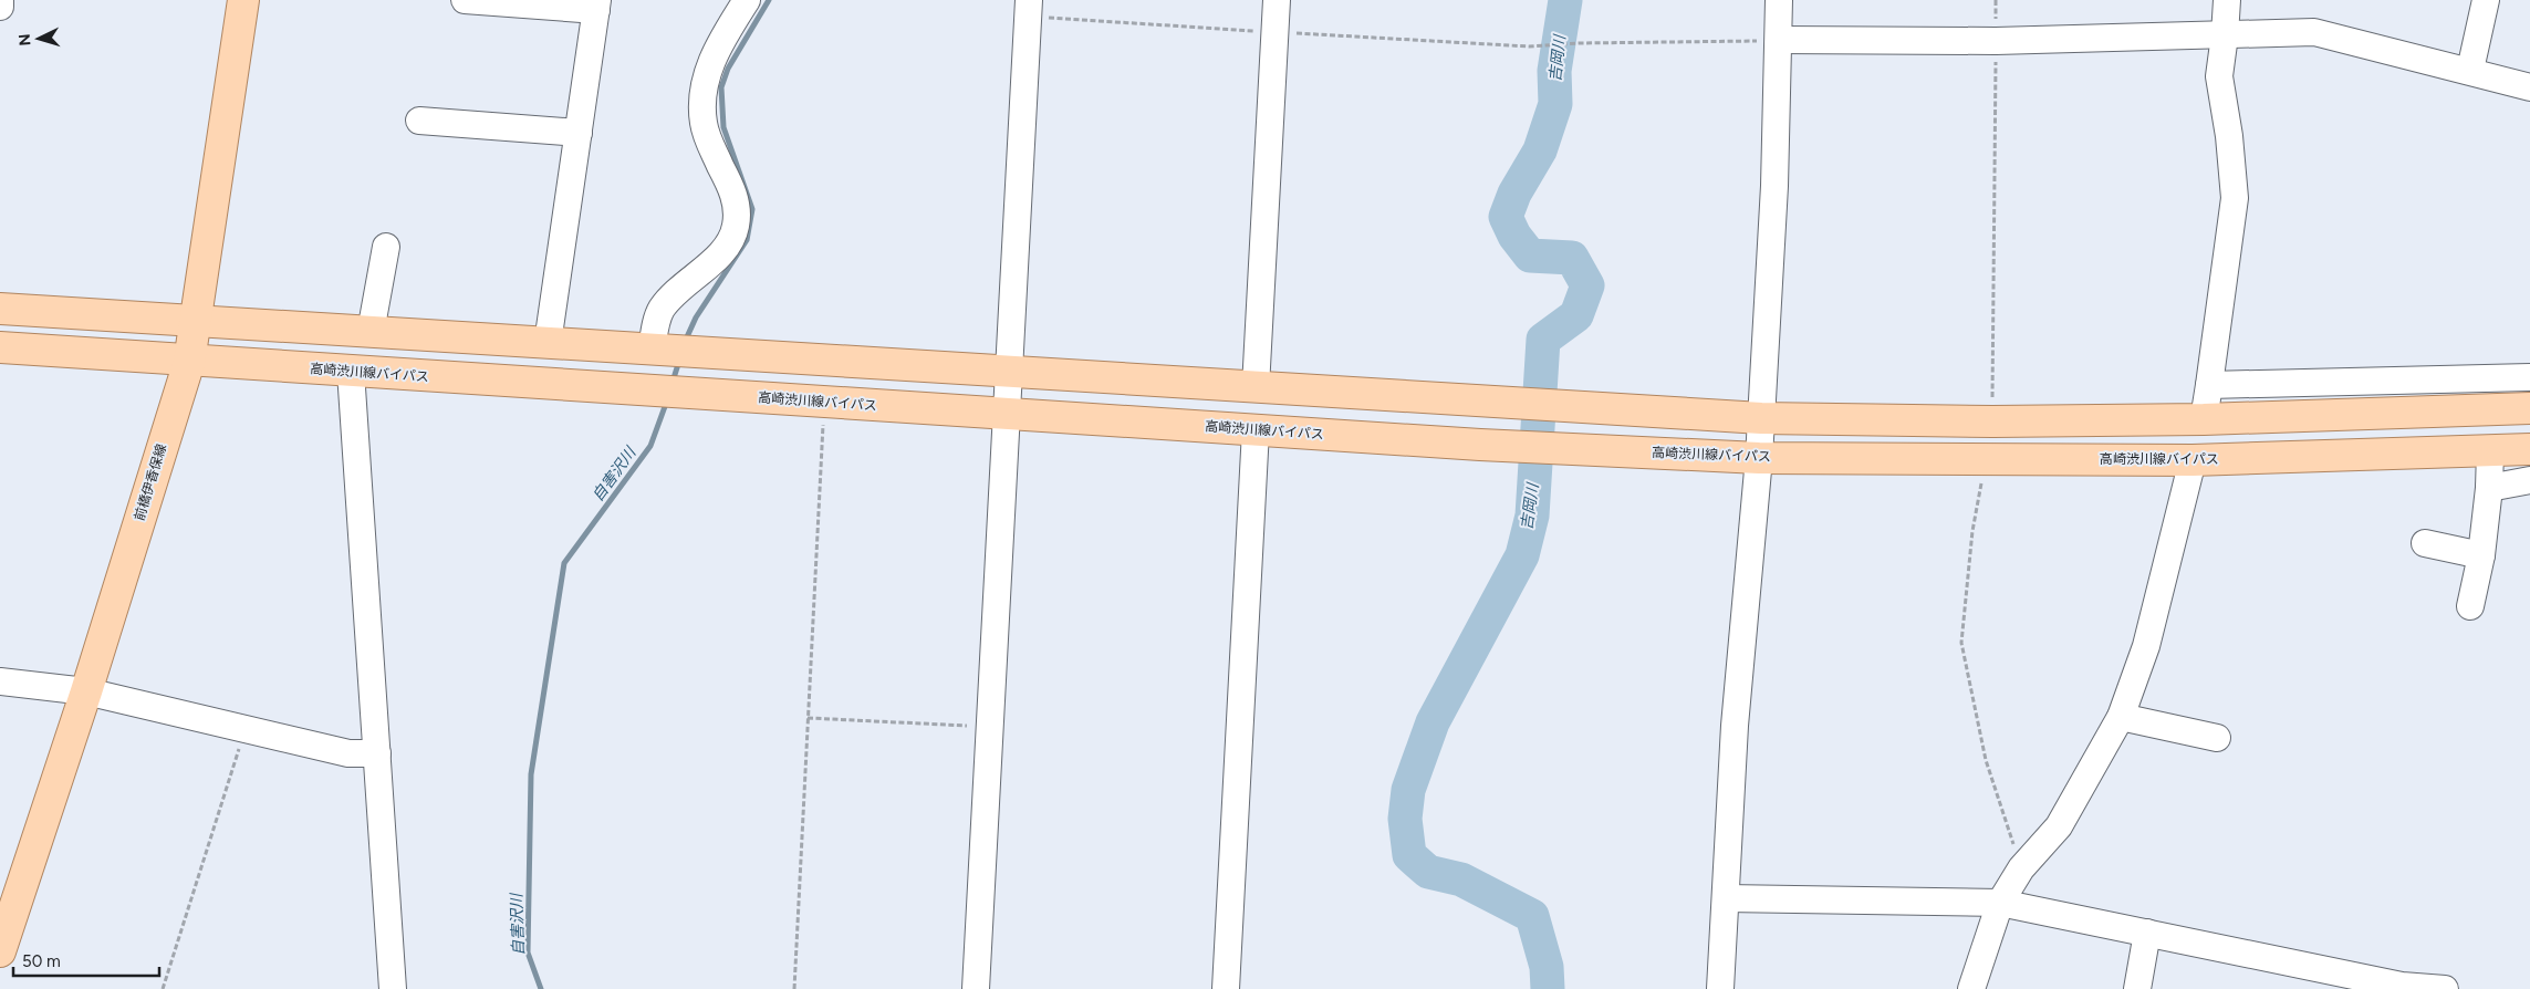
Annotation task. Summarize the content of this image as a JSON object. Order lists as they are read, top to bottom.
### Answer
{
  "streets": {
    "main road": ["高崎渋川線バイパス", "前橋伊香保線"]
  },
  "crossings": [
    ["高崎渋川線バイパス", "前橋伊香保線"]
  ],
  "water": ["吉岡川", "自害沢川"],
  "scale_bar": "50 m",
  "north": "left"
}
